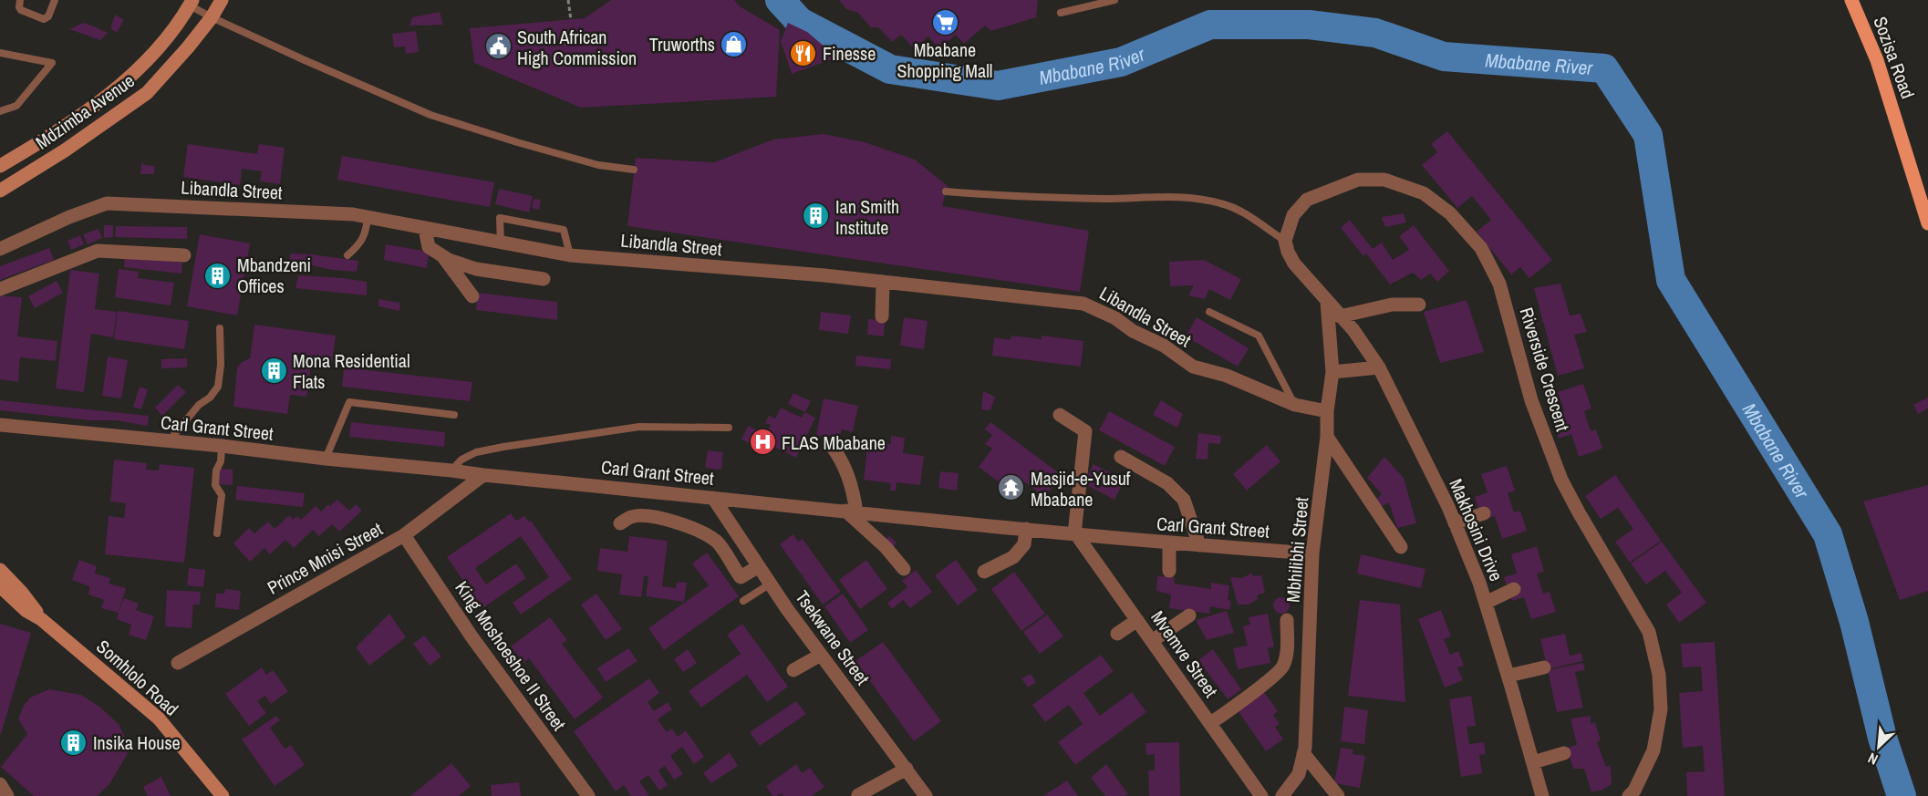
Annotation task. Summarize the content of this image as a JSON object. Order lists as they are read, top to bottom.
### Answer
{
  "streets": {
    "main road": ["Sozisa Road", "Mdzimba Avenue", "Somhlolo Road"],
    "street": [
      "Libandla Street",
      "Riverside Crescent",
      "Carl Grant Street",
      "Makhosini Drive",
      "Mbhilibhi Street",
      "Prince Mnisi Street",
      "Tsekwane Street",
      "Mvemve Street",
      "King Moshoeshoe II Street"
    ]
  },
  "crossings": [
    ["Libandla Street", "Mbhilibhi Street"],
    ["Carl Grant Street", "Mbhilibhi Street"],
    ["Carl Grant Street", "Prince Mnisi Street"],
    ["Carl Grant Street", "Tsekwane Street"],
    ["Carl Grant Street", "Mvemve Street"],
    ["Makhosini Drive", "Mbhilibhi Street"],
    ["Prince Mnisi Street", "King Moshoeshoe II Street"]
  ],
  "water": ["Mbabane River"],
  "places": {
    "supermarket": ["Mbabane Shopping Mall"],
    "shop": ["Truworths"],
    "public building": ["South African High Commission"],
    "restaurant": ["Finesse"],
    "building": [
      "Ian Smith Institute",
      "Mbandzeni Offices",
      "Mona Residential Flats",
      "Insika House"
    ],
    "hospital": ["FLAS Mbabane"],
    "temple": ["Masjid-e-Yusuf Mbabane"]
  },
  "north": "bottom left"
}
